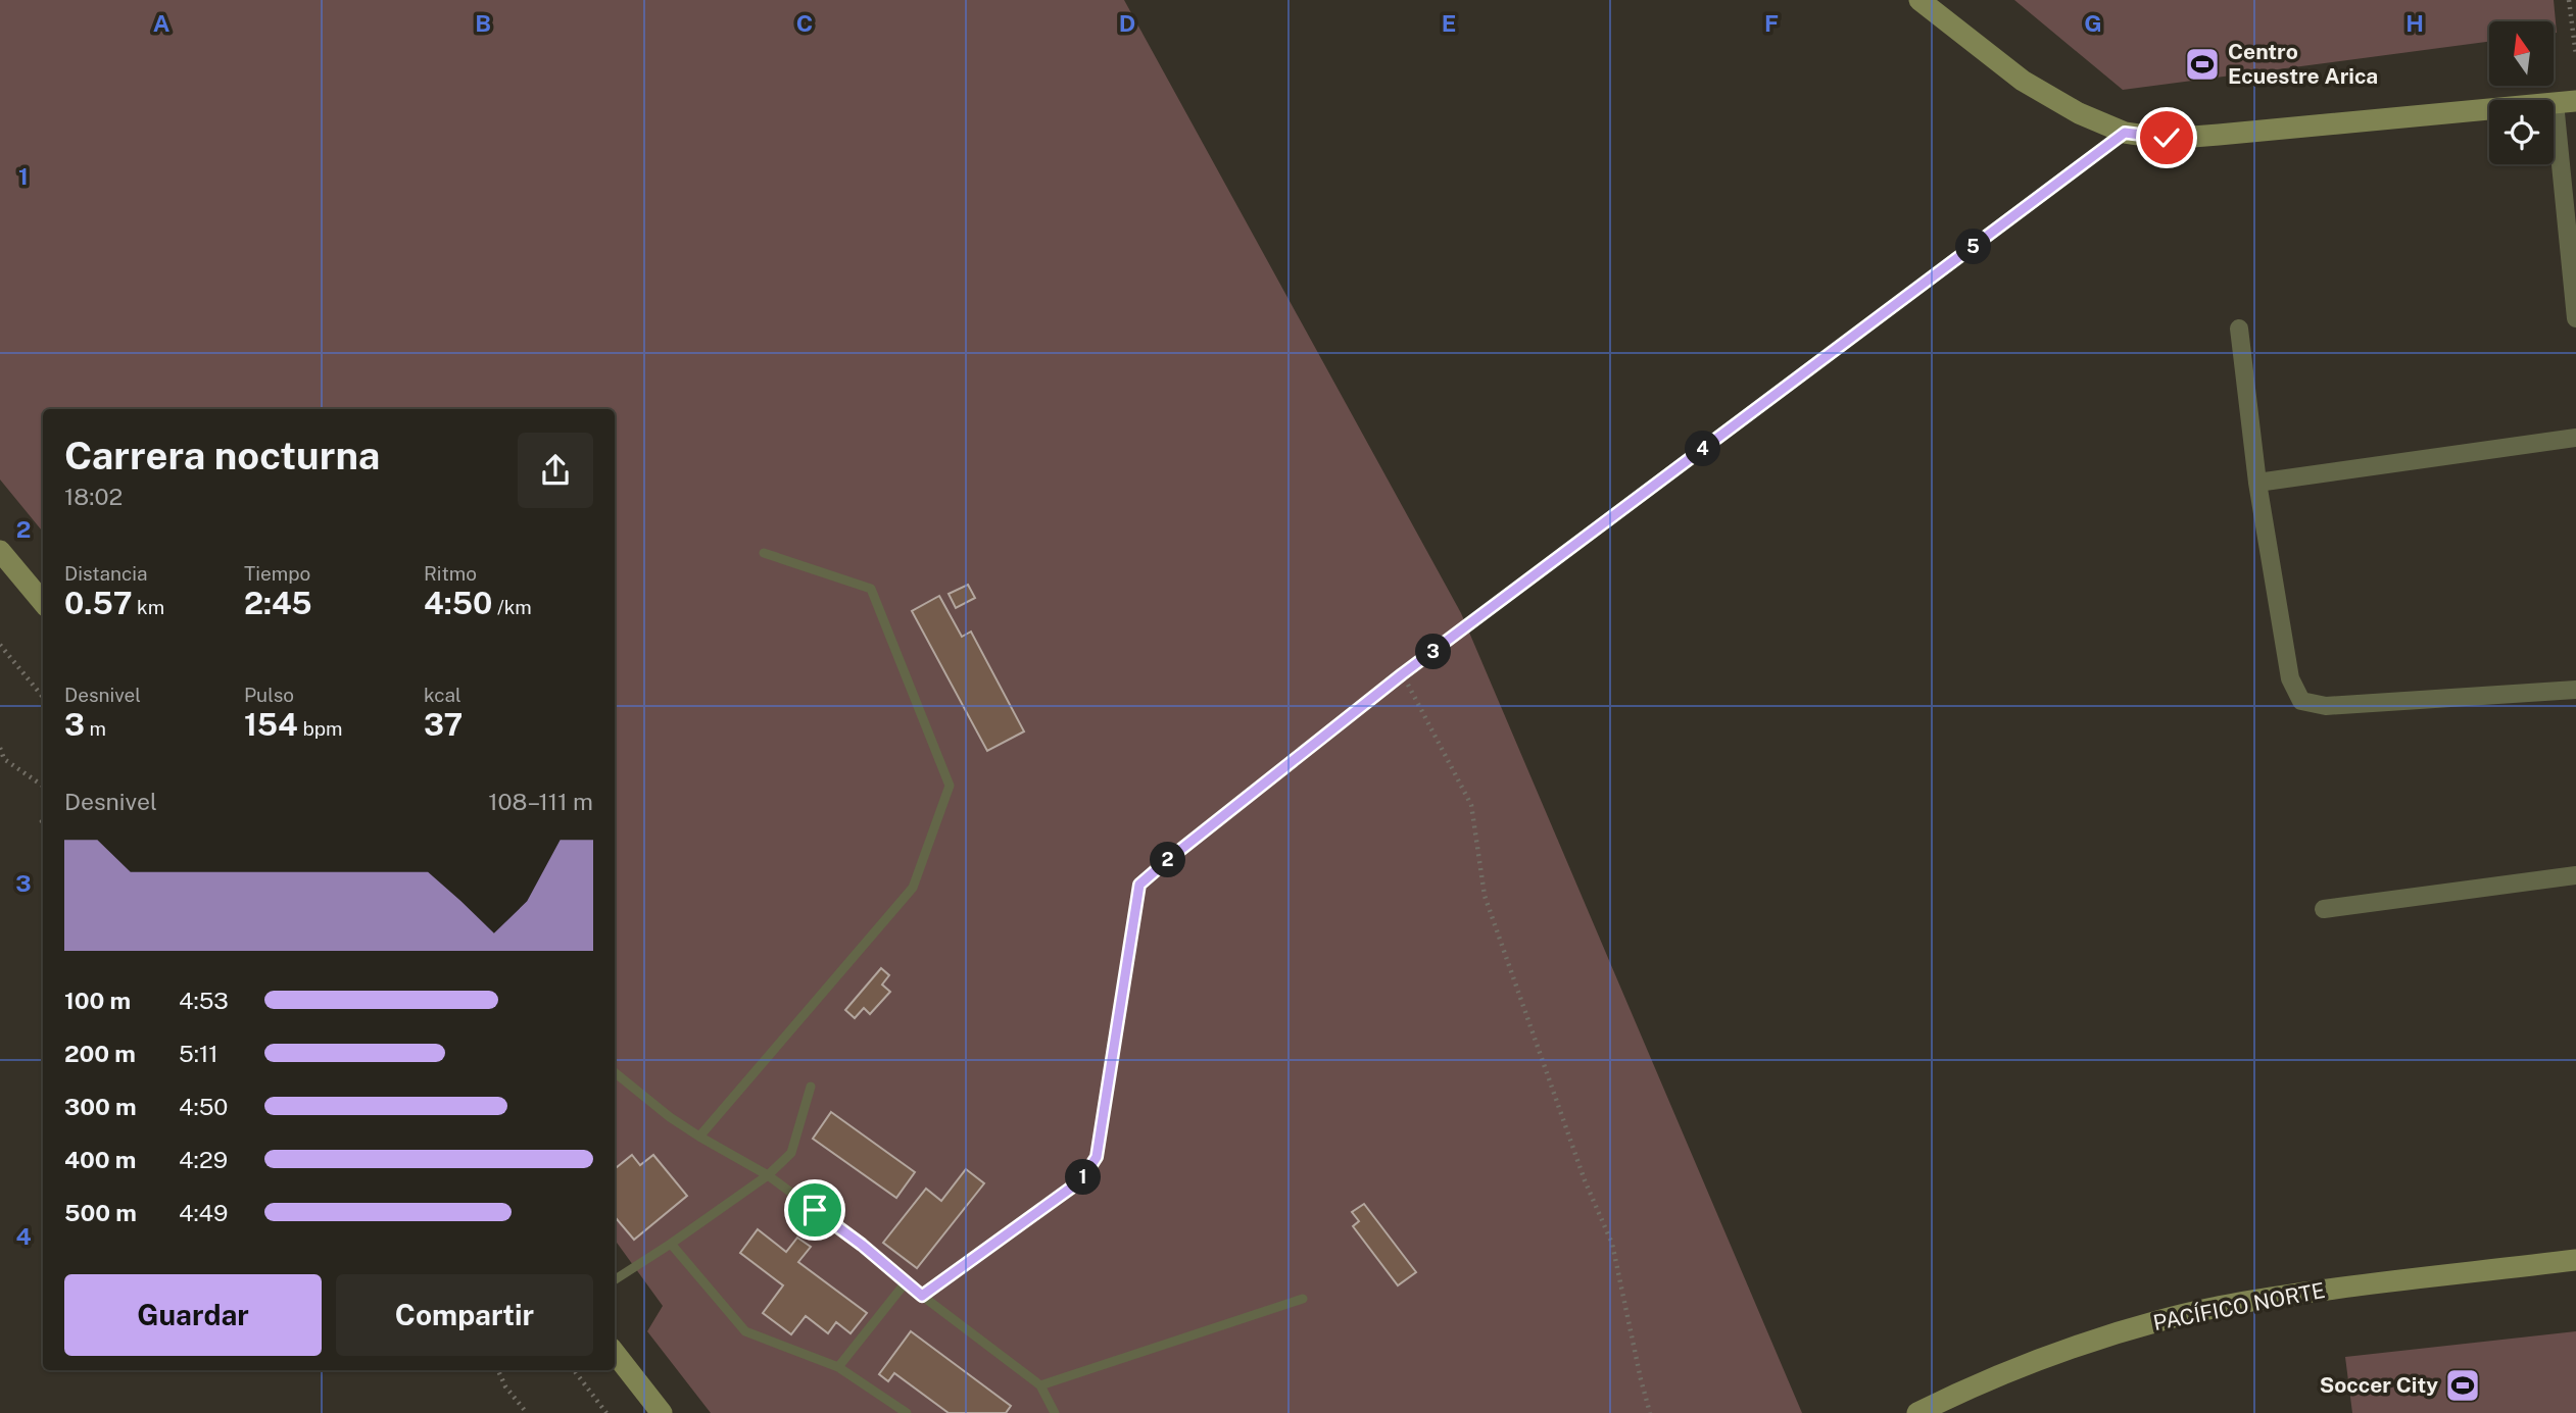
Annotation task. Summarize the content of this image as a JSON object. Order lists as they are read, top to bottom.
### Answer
{
  "streets": {
    "main road": ["PACÍFICO NORTE"]
  },
  "places": {
    "sports": ["Centro Ecuestre Arica", "Soccer City"]
  },
  "north": "top",
  "page": {
    "pins": [
      "5",
      "4",
      "3",
      "2",
      "1"
    ],
    "heading": ["Carrera nocturna", "18:02"],
    "stats": [
      ["Distancia", "0.57 km"],
      ["Tiempo", "2:45"],
      ["Ritmo", "4:50 /km"],
      ["Desnivel", "3 m"],
      ["Pulso", "154 bpm"],
      ["kcal", "37"]
    ],
    "chart": ["Desnivel", "108–111 m"],
    "list": [
      {
        "name": "100 m",
        "note": "4:53"
      },
      {
        "name": "200 m",
        "note": "5:11"
      },
      {
        "name": "300 m",
        "note": "4:50"
      },
      {
        "name": "400 m",
        "note": "4:29"
      },
      {
        "name": "500 m",
        "note": "4:49"
      }
    ],
    "buttons": ["Guardar", "Compartir"]
  },
  "grid": {
    "columns": [
      "A",
      "B",
      "C",
      "D",
      "E",
      "F",
      "G",
      "H"
    ],
    "rows": [
      "1",
      "2",
      "3",
      "4"
    ]
  }
}
